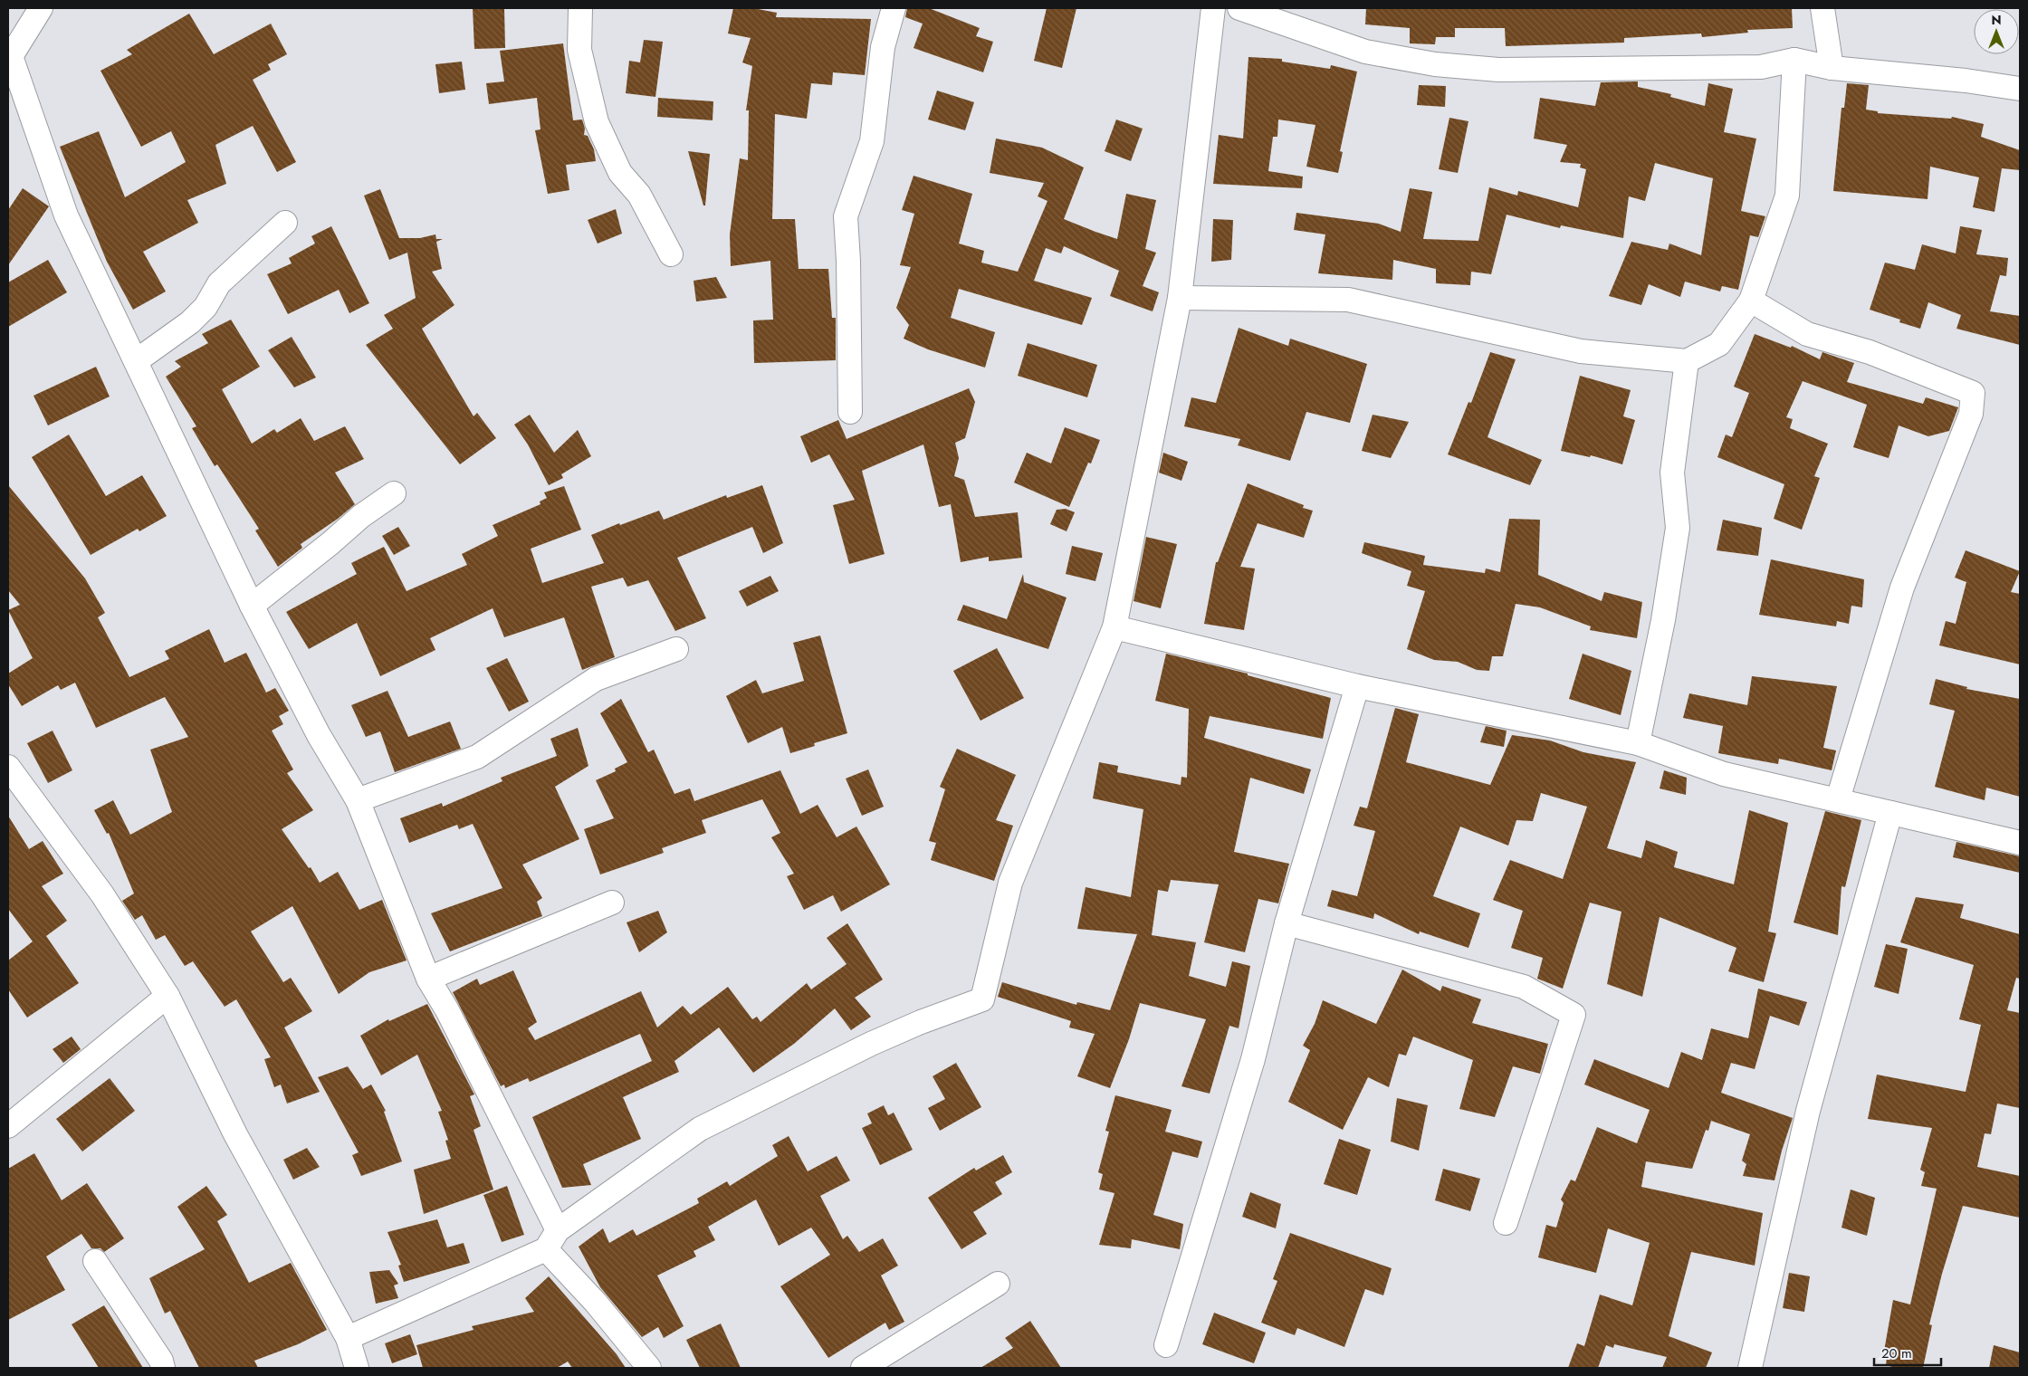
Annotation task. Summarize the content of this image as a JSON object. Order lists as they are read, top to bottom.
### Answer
{
  "scale_bar": "20 m",
  "north": "top"
}
